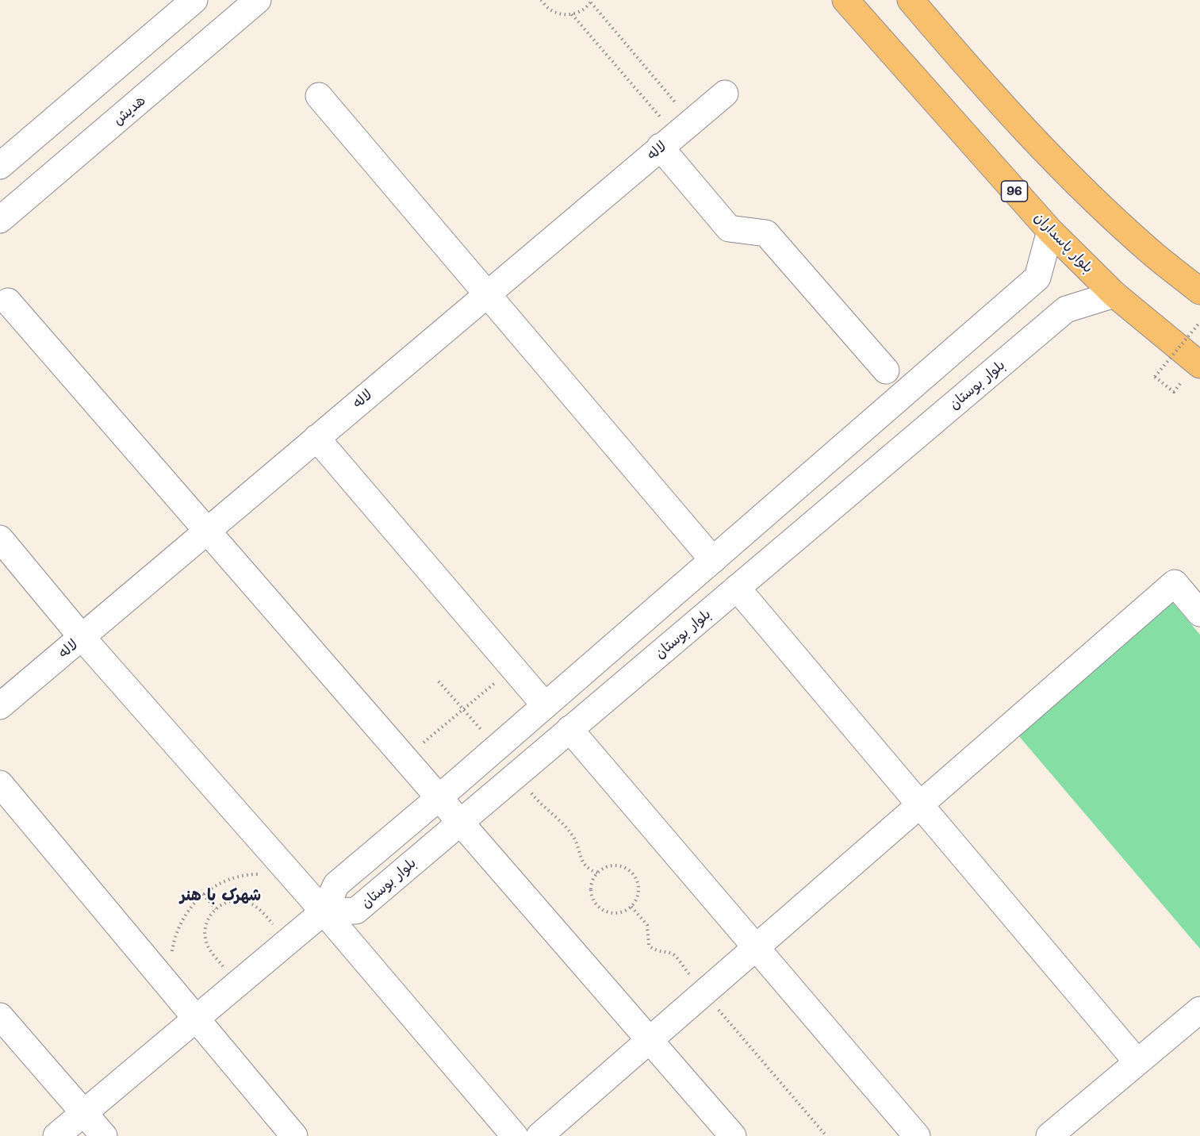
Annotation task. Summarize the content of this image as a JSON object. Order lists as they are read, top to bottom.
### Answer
{
  "streets": {
    "highway": ["96", "بلوار پاسداران"],
    "street": ["هدیش", "لاله", "بلوار بوستان"]
  },
  "crossings": [
    ["بلوار پاسداران", "بلوار بوستان"]
  ],
  "districts": ["شهرک با هنر"]
}
